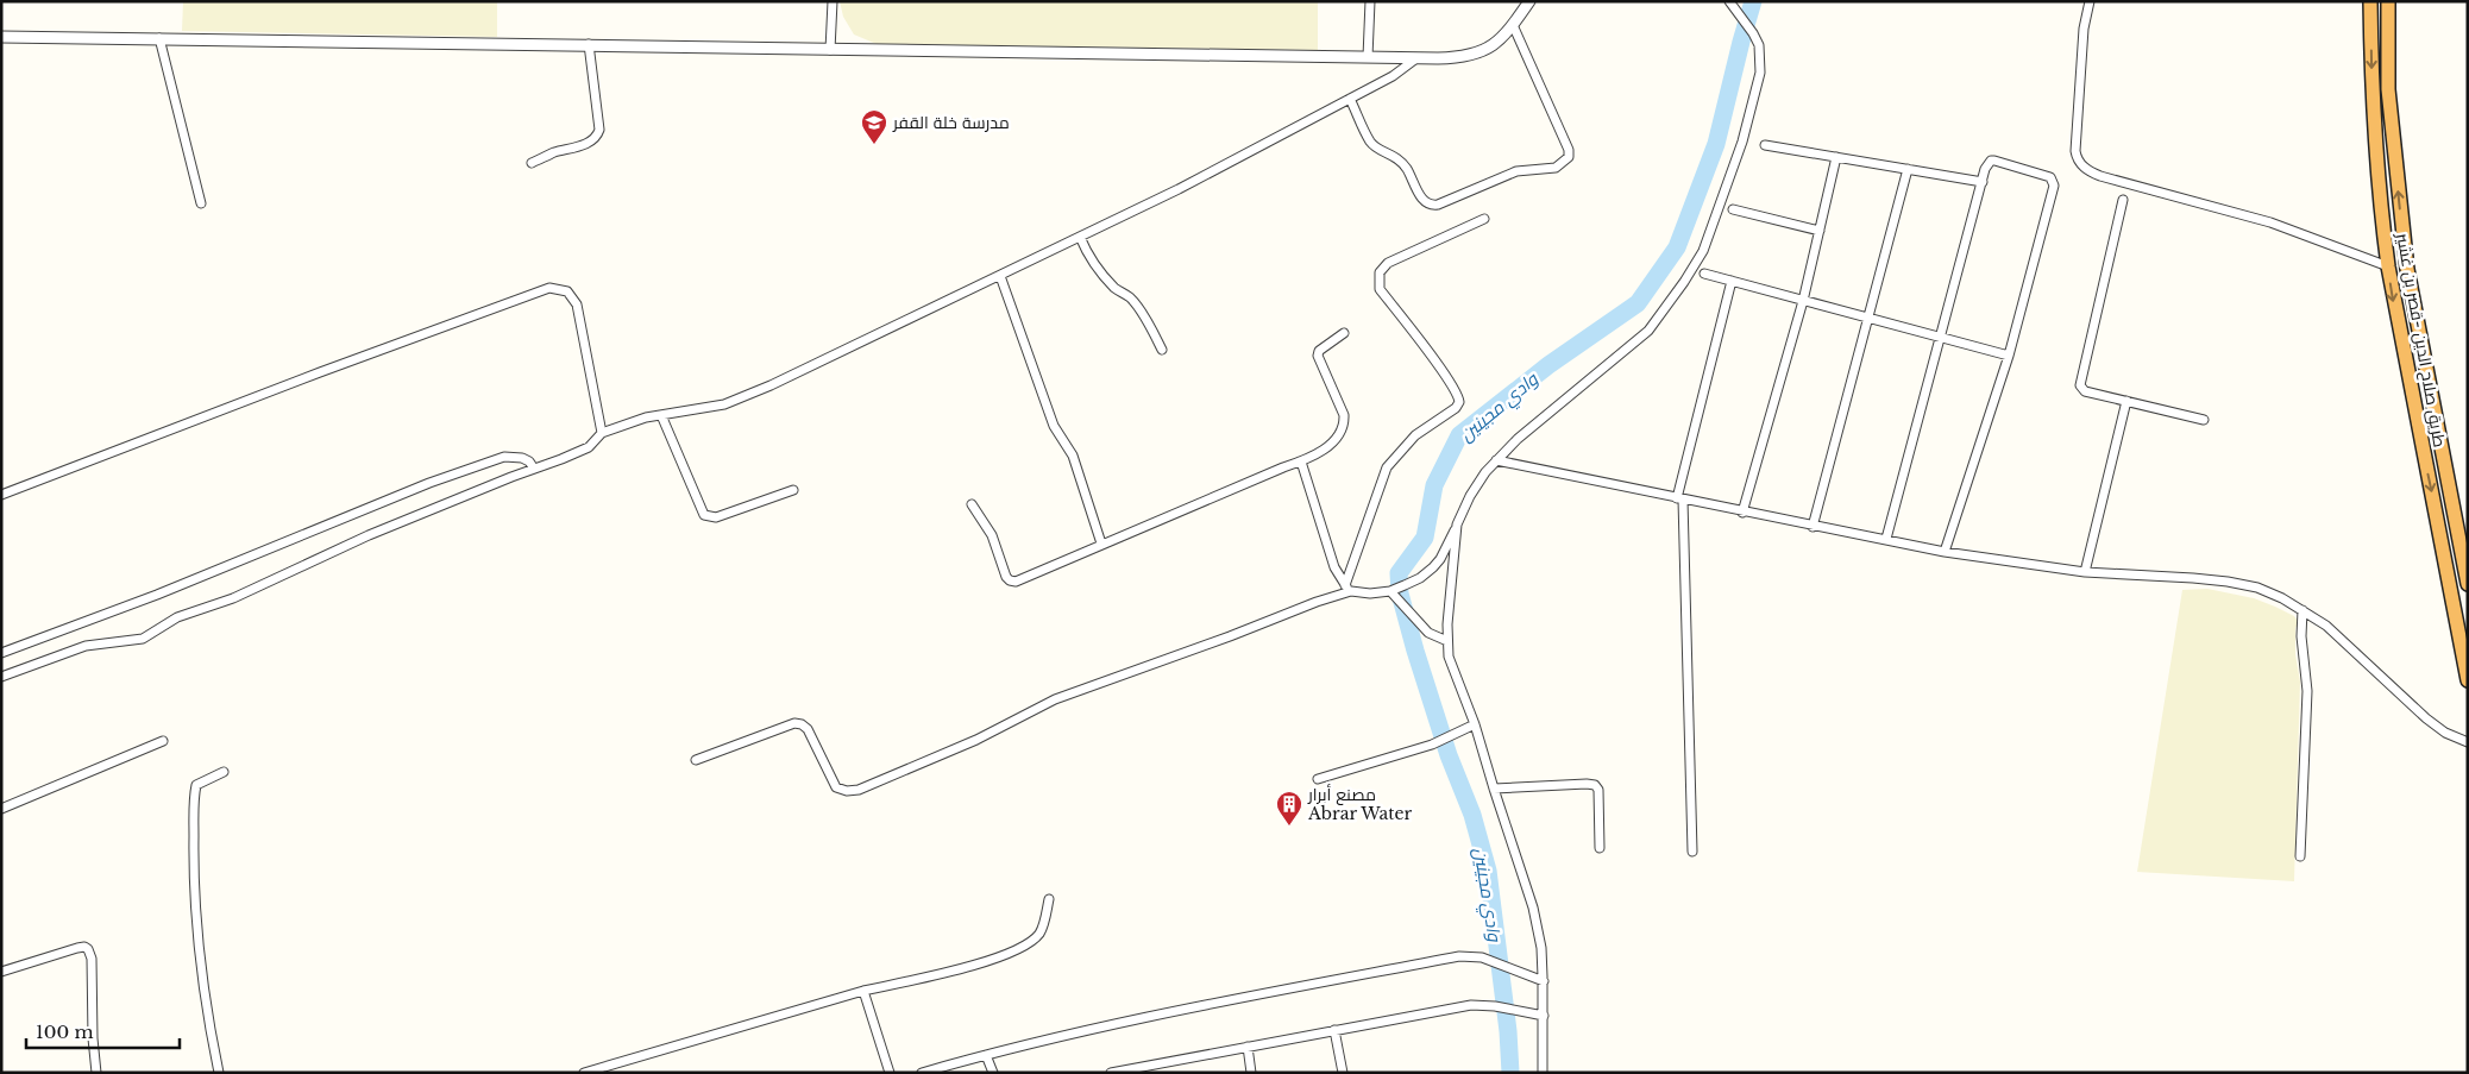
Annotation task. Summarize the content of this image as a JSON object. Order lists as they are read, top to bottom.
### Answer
{
  "streets": {
    "highway": ["طريق صلاح الدين -قصر بن غشير"]
  },
  "water": ["وادي مجينين"],
  "places": {
    "school or university": ["مدرسة خلة القفر"],
    "building": ["مصنع أبرار Abrar Water"]
  },
  "scale_bar": "100 m"
}
